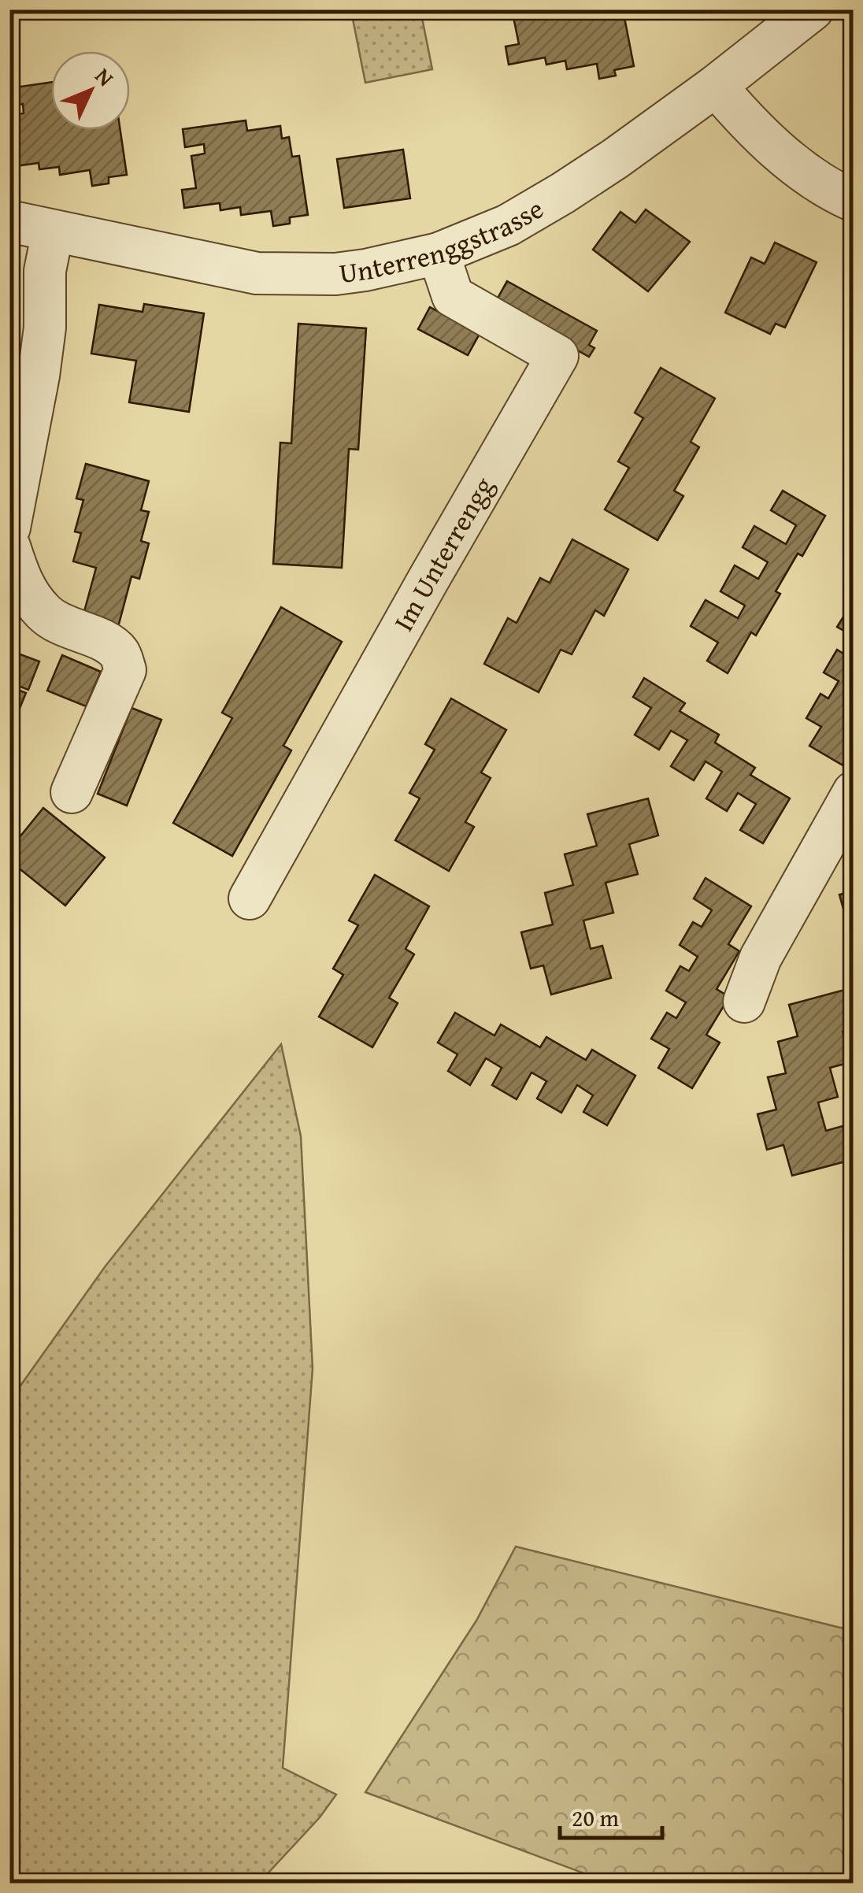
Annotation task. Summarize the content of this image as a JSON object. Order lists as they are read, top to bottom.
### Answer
{
  "streets": {
    "street": ["Unterrenggstrasse", "Im Unterrengg"]
  },
  "crossings": [
    ["Unterrenggstrasse", "Im Unterrengg"]
  ],
  "scale_bar": "20 m",
  "north": "top right"
}
